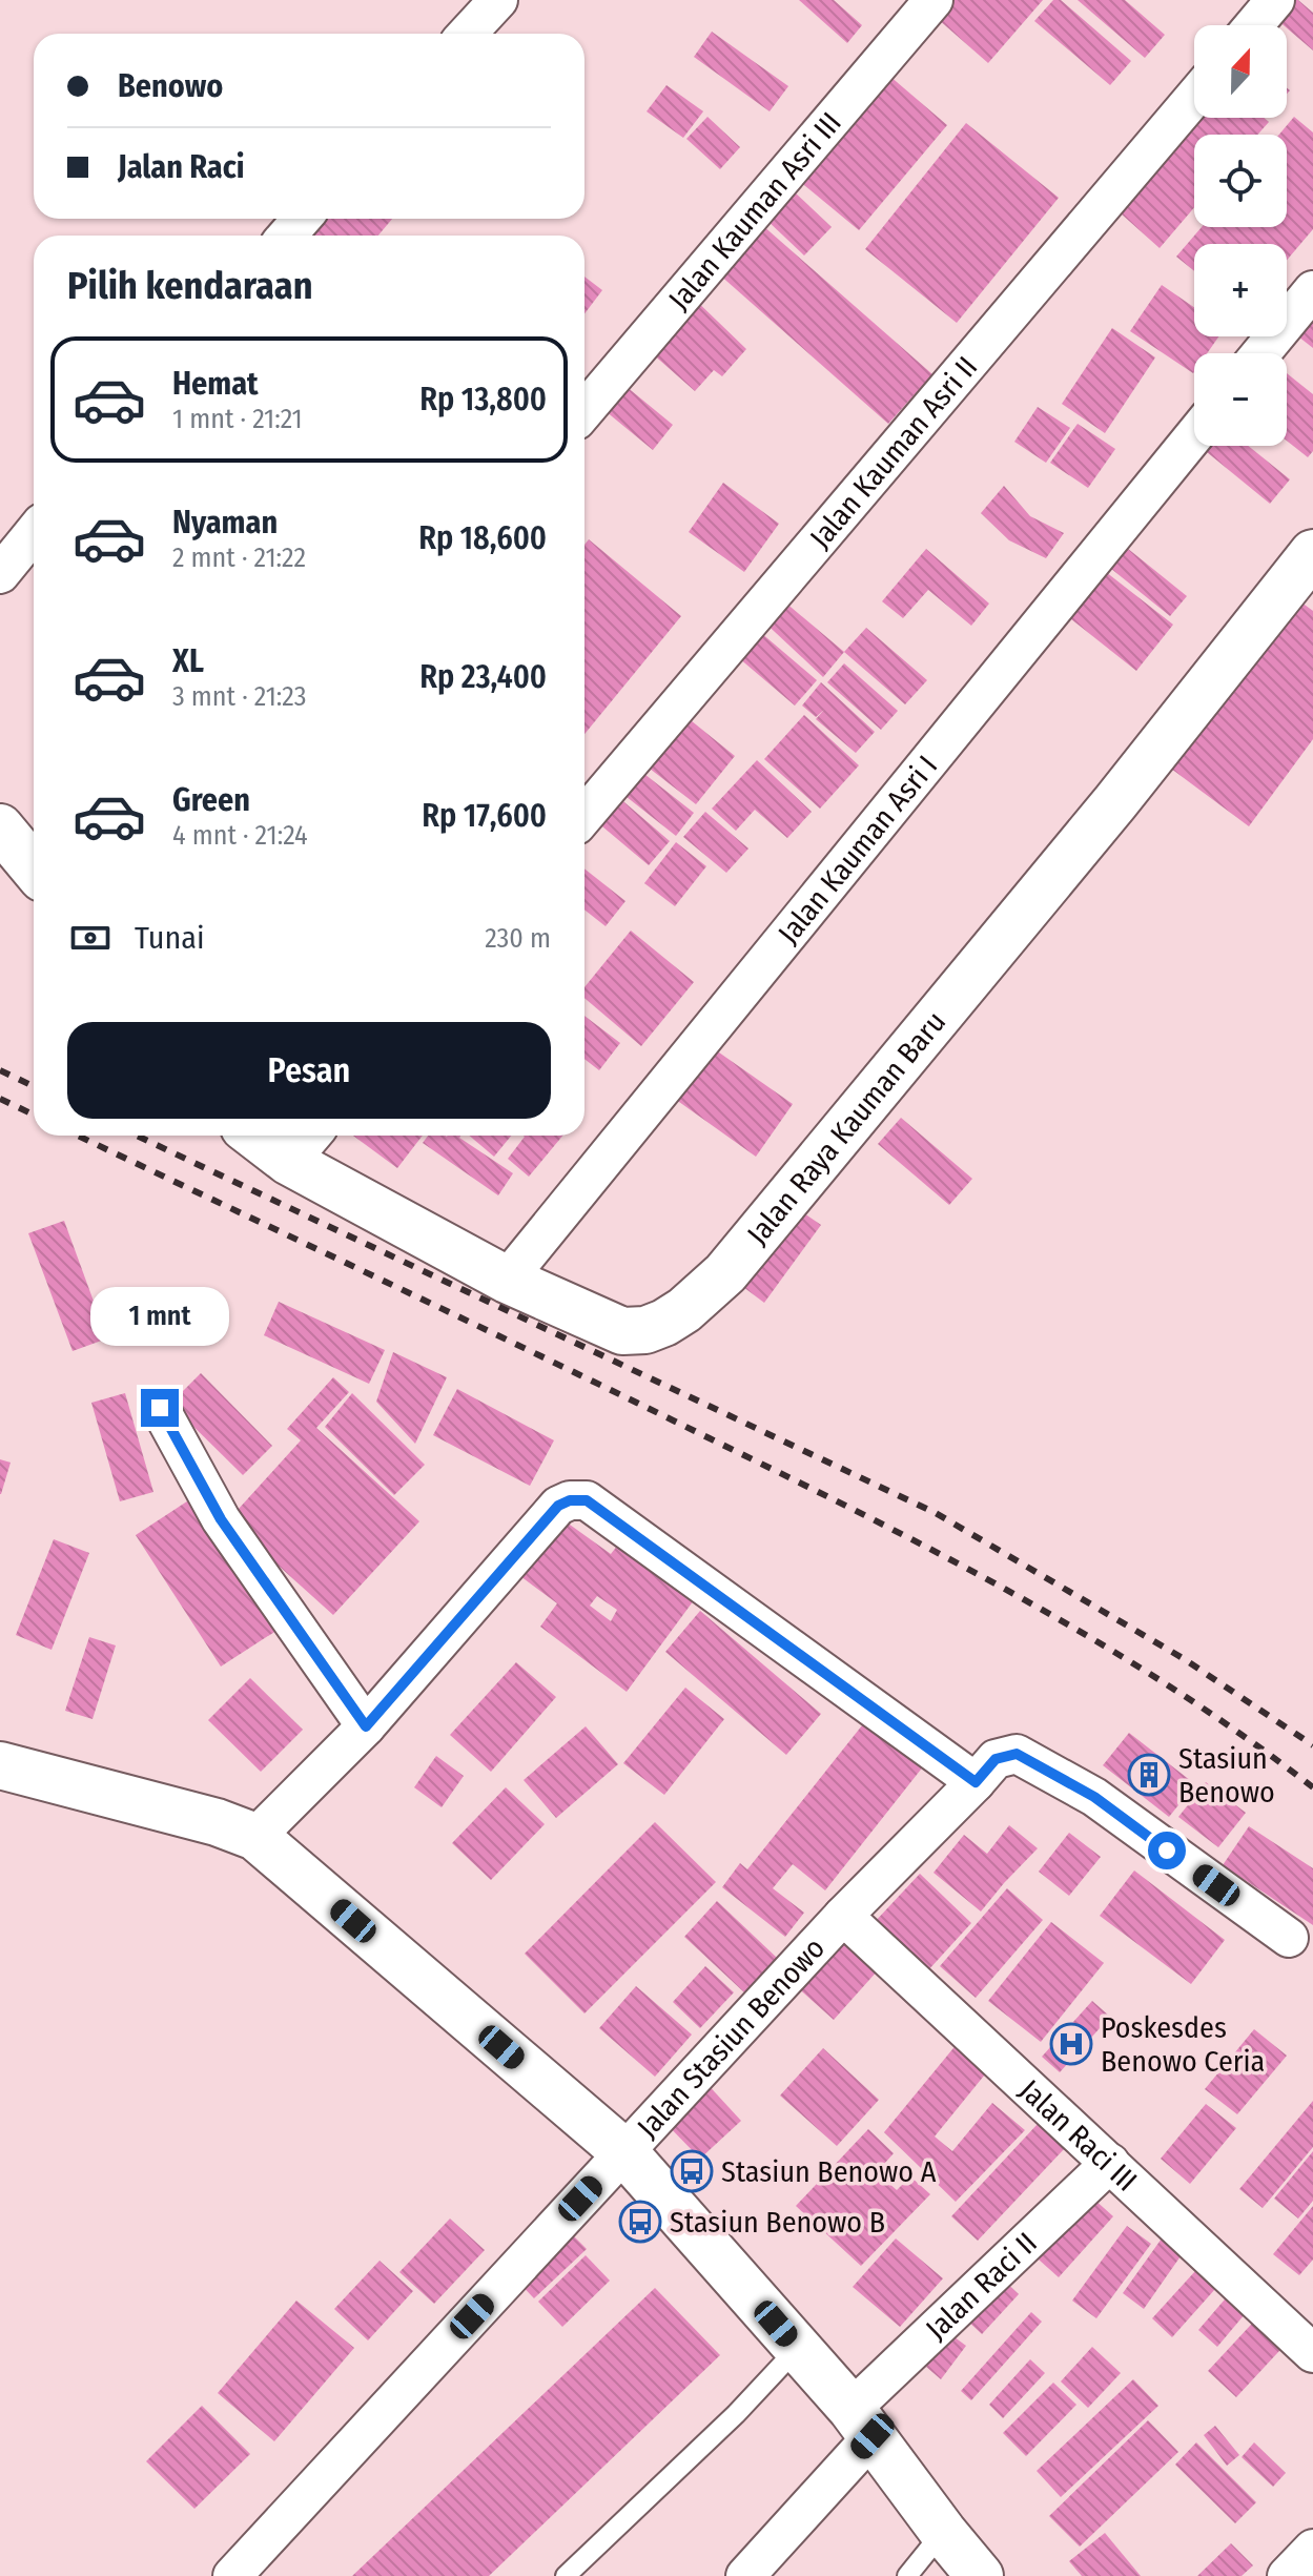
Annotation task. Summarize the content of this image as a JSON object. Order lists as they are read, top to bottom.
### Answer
{
  "streets": {
    "street": [
      "Jalan Kauman Asri III",
      "Jalan Kauman Asri II",
      "Jalan Kauman Asri I",
      "Jalan Raya Kauman Baru",
      "Jalan Stasiun Benowo",
      "Jalan Raci III",
      "Jalan Raci II"
    ]
  },
  "crossings": [
    ["Jalan Kauman Asri I", "Jalan Raya Kauman Baru"],
    ["Jalan Stasiun Benowo", "Jalan Raci III"],
    ["Jalan Raci III", "Jalan Raci II"]
  ],
  "places": {
    "building": ["Stasiun Benowo"],
    "hospital": ["Poskesdes Benowo Ceria"],
    "bus stop": ["Stasiun Benowo A", "Stasiun Benowo B"]
  },
  "north": "top",
  "page": {
    "map_buttons": ["+", "−"],
    "banner": ["Benowo", "Jalan Raci"],
    "heading": "Pilih kendaraan",
    "list": [
      {
        "name": "Hemat",
        "note": "1 mnt · 21:21",
        "value": "Rp 13,800"
      },
      {
        "name": "Nyaman",
        "note": "2 mnt · 21:22",
        "value": "Rp 18,600"
      },
      {
        "name": "XL",
        "note": "3 mnt · 21:23",
        "value": "Rp 23,400"
      },
      {
        "name": "Green",
        "note": "4 mnt · 21:24",
        "value": "Rp 17,600"
      }
    ],
    "pay": ["Tunai", "230 m"],
    "buttons": "Pesan",
    "bubble": "1 mnt"
  }
}
